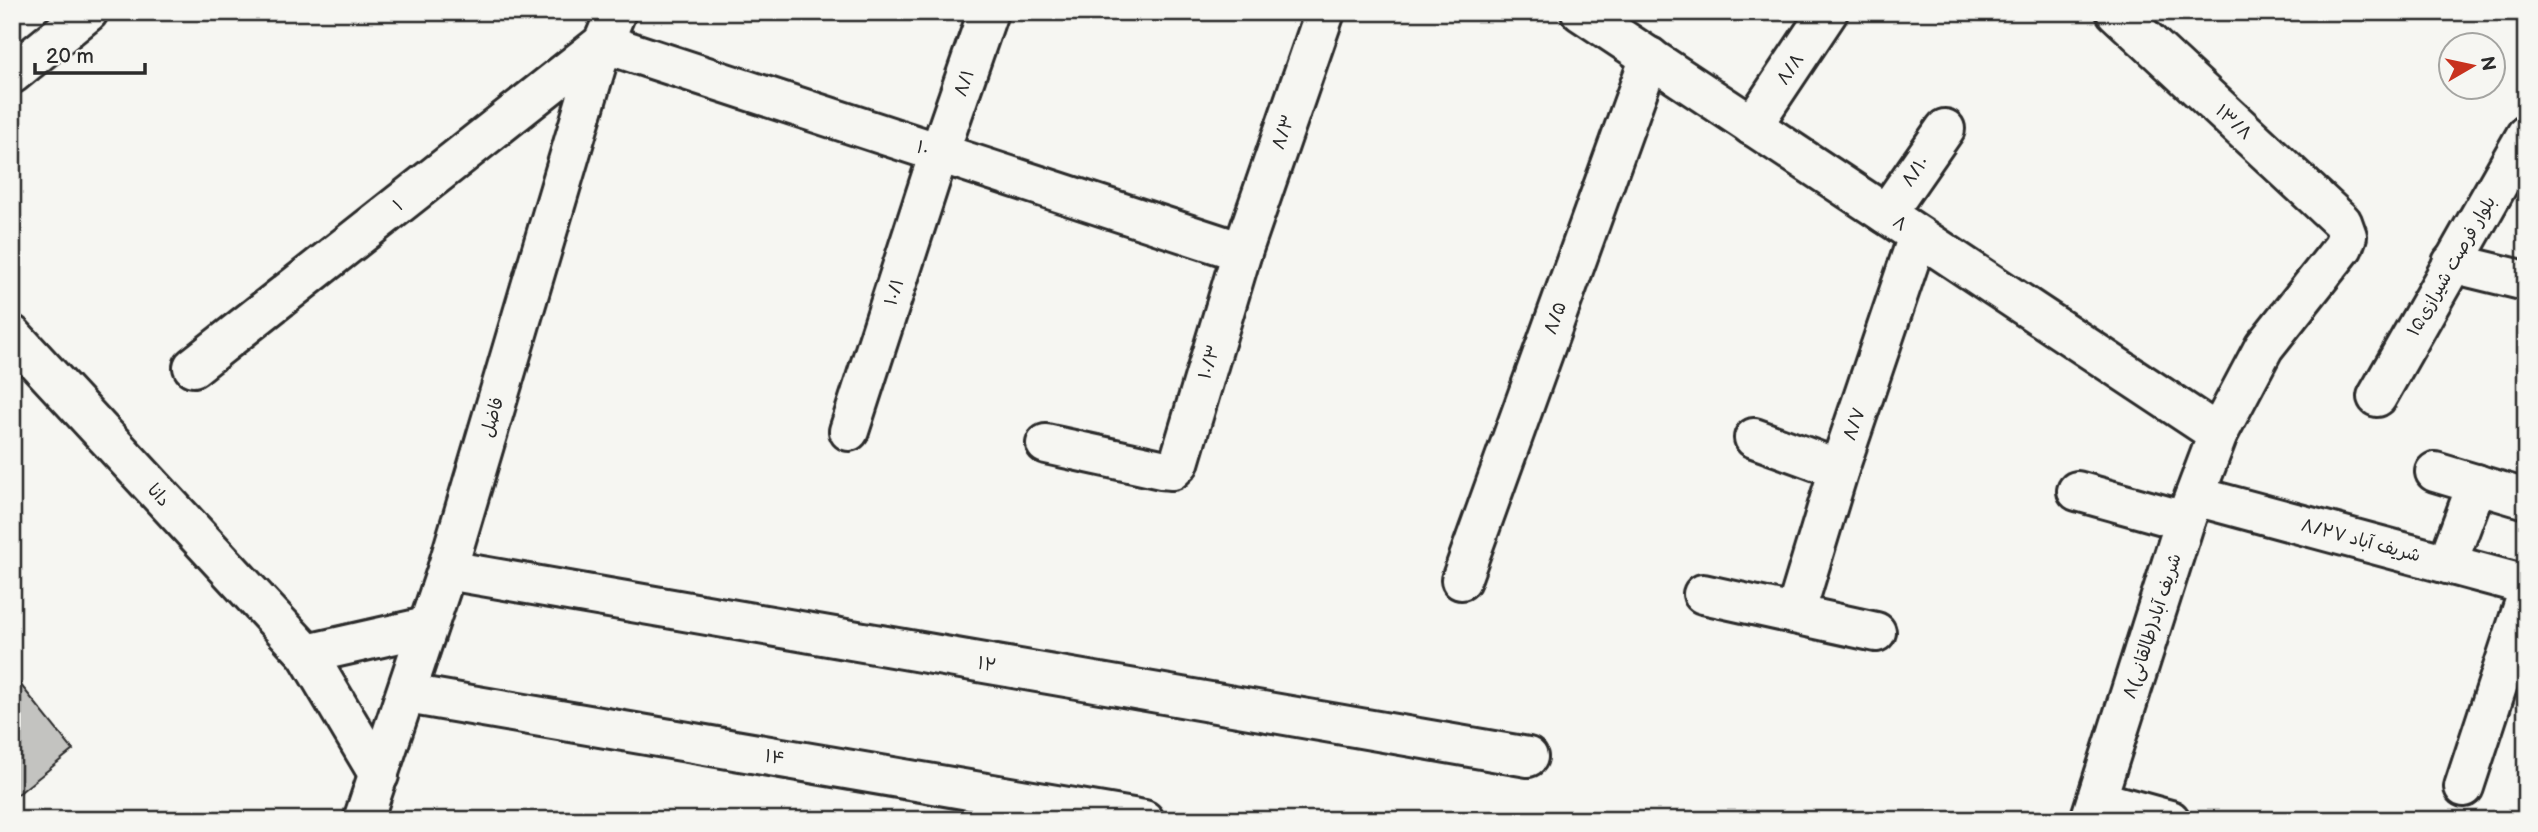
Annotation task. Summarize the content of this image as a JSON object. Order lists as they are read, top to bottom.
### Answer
{
  "streets": {
    "street": [
      "۸/۸",
      "۸/۱",
      "۱۳/۸",
      "۸/۳",
      "۱۰",
      "۸/۱۰",
      "۱",
      "۸",
      "بلوار فرصت شیرازی۱۵",
      "۱۰/۱",
      "۸/۵",
      "۱۰/۳",
      "فاضل",
      "۸/۷",
      "دانا",
      "شریف آباد ۸/۲۷",
      "۸شریف آباد(طالقانی)",
      "۱۲",
      "۱۴"
    ]
  },
  "crossings": [
    ["۸/۸", "۸"],
    ["۸/۱", "۱۰"],
    ["۸/۱", "۱۰/۱"],
    ["۱۳/۸", "۸شریف آباد(طالقانی)"],
    ["۸/۳", "۱۰"],
    ["۸/۳", "۱۰/۳"],
    ["۱۰", "۱"],
    ["۱۰", "۱۰/۱"],
    ["۱۰", "۱۰/۳"],
    ["۱۰", "فاضل"],
    ["۸/۱۰", "۸"],
    ["۱", "فاضل"],
    ["۸", "۸/۵"],
    ["۸", "۸/۷"],
    ["۸", "۸شریف آباد(طالقانی)"],
    ["فاضل", "دانا"],
    ["فاضل", "۱۲"],
    ["فاضل", "۱۴"],
    ["شریف آباد ۸/۲۷", "۸شریف آباد(طالقانی)"]
  ],
  "scale_bar": "20 m",
  "north": "right"
}
